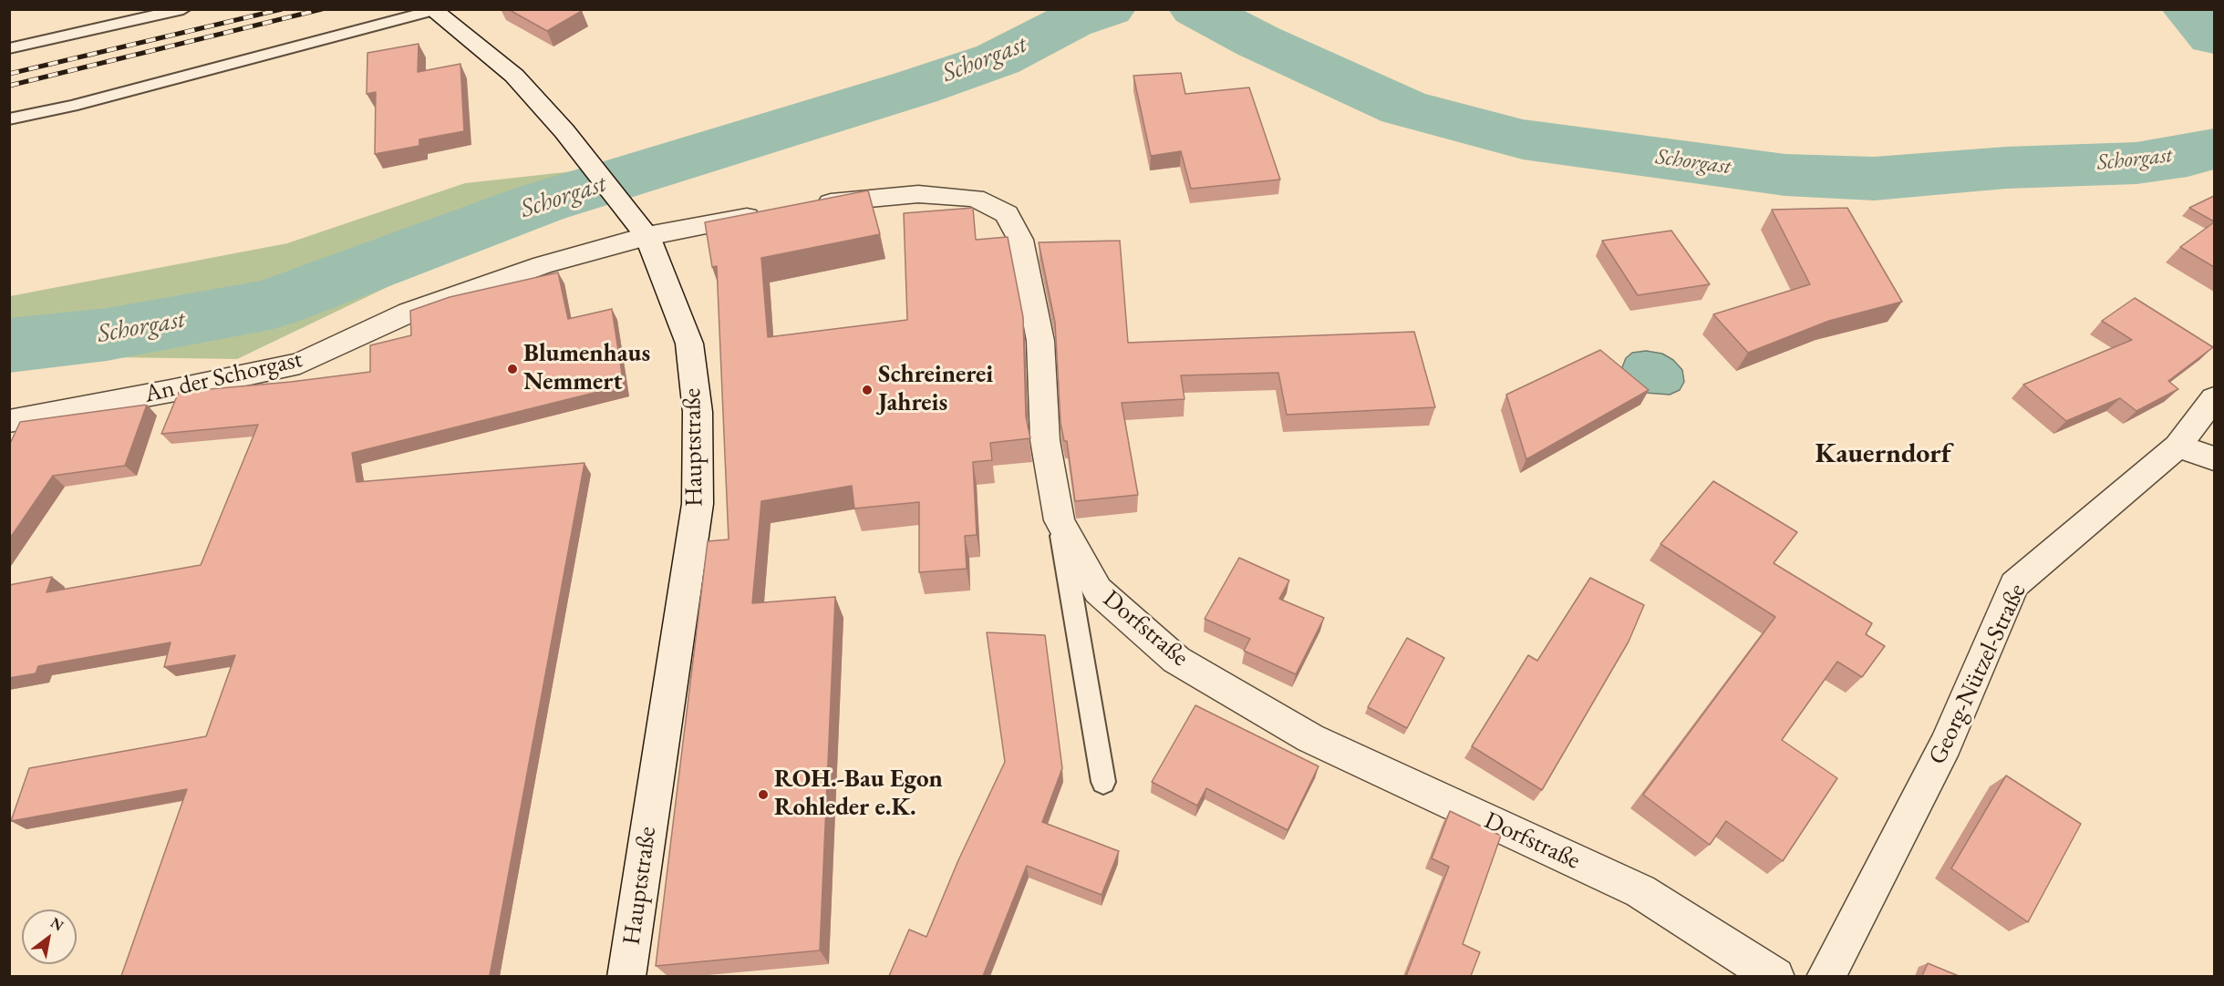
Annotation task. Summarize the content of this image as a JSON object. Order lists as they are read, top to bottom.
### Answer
{
  "streets": {
    "street": [
      "An der Schorgast",
      "Hauptstraße",
      "Dorfstraße",
      "Georg-Nützel-Straße"
    ]
  },
  "crossings": [
    ["An der Schorgast", "Hauptstraße"]
  ],
  "districts": ["Kauerndorf"],
  "water": ["Schorgast"],
  "places": ["Blumenhaus Nemmert", "Schreinerei Jahreis", "ROH.-Bau Egon Rohleder e.K."],
  "north": "top right"
}
